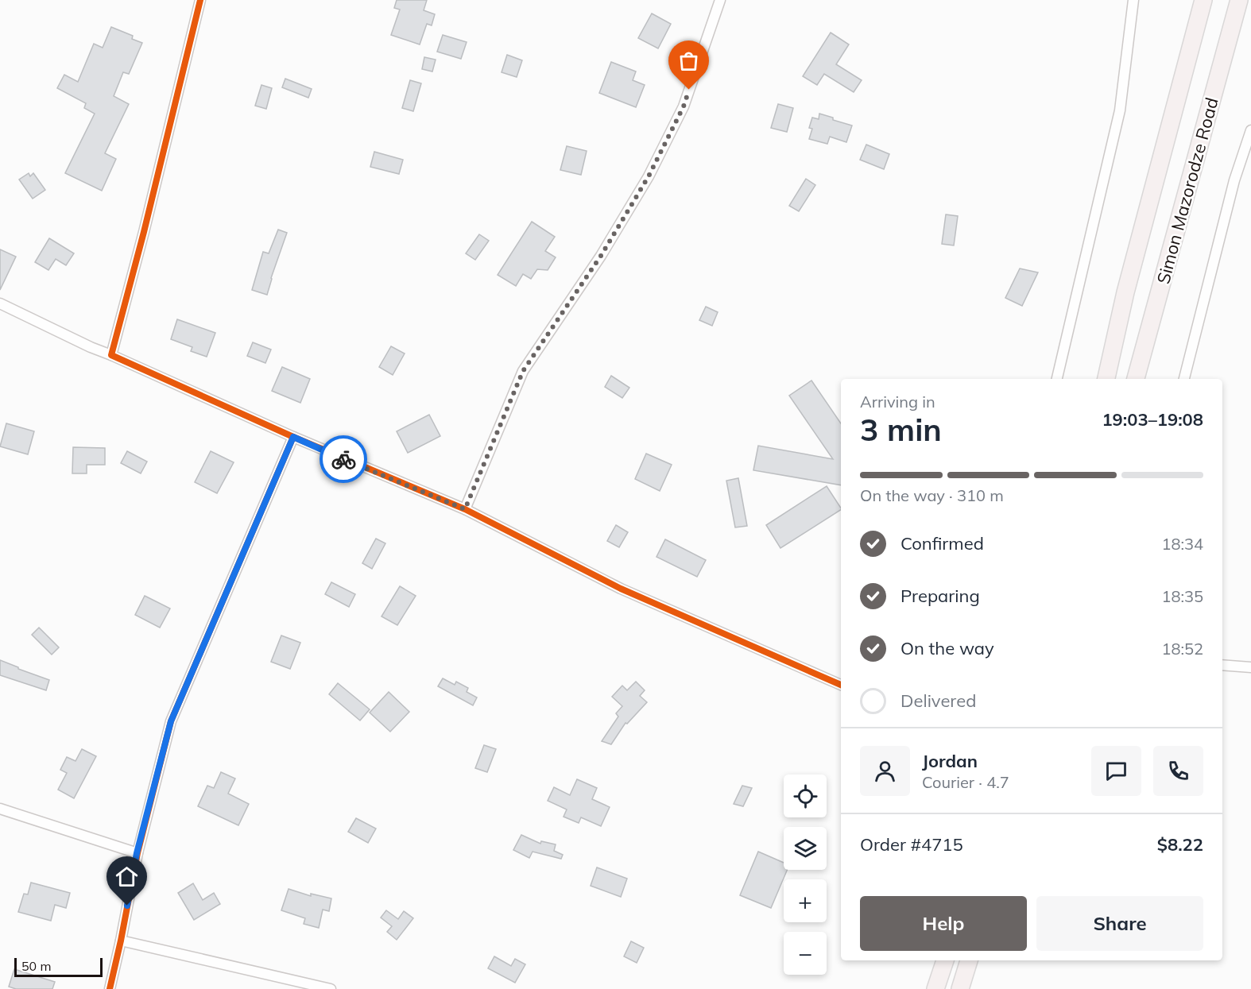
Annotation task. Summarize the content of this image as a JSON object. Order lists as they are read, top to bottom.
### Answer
{
  "streets": {
    "highway": ["Simon Mazorodze Road"]
  },
  "scale_bar": "50 m",
  "page": {
    "heading": ["3 min", "Arriving in", "19:03–19:08"],
    "panel": [
      "Jordan",
      "Courier · 4.7",
      "Order #4715",
      "$8.22"
    ],
    "bar": "On the way · 310 m",
    "list": [
      ["Confirmed", "18:34"],
      ["Preparing", "18:35"],
      ["On the way", "18:52"],
      "Delivered"
    ],
    "map_buttons": ["+", "−"],
    "buttons": ["Help", "Share"],
    "scale": "50 m"
  }
}
